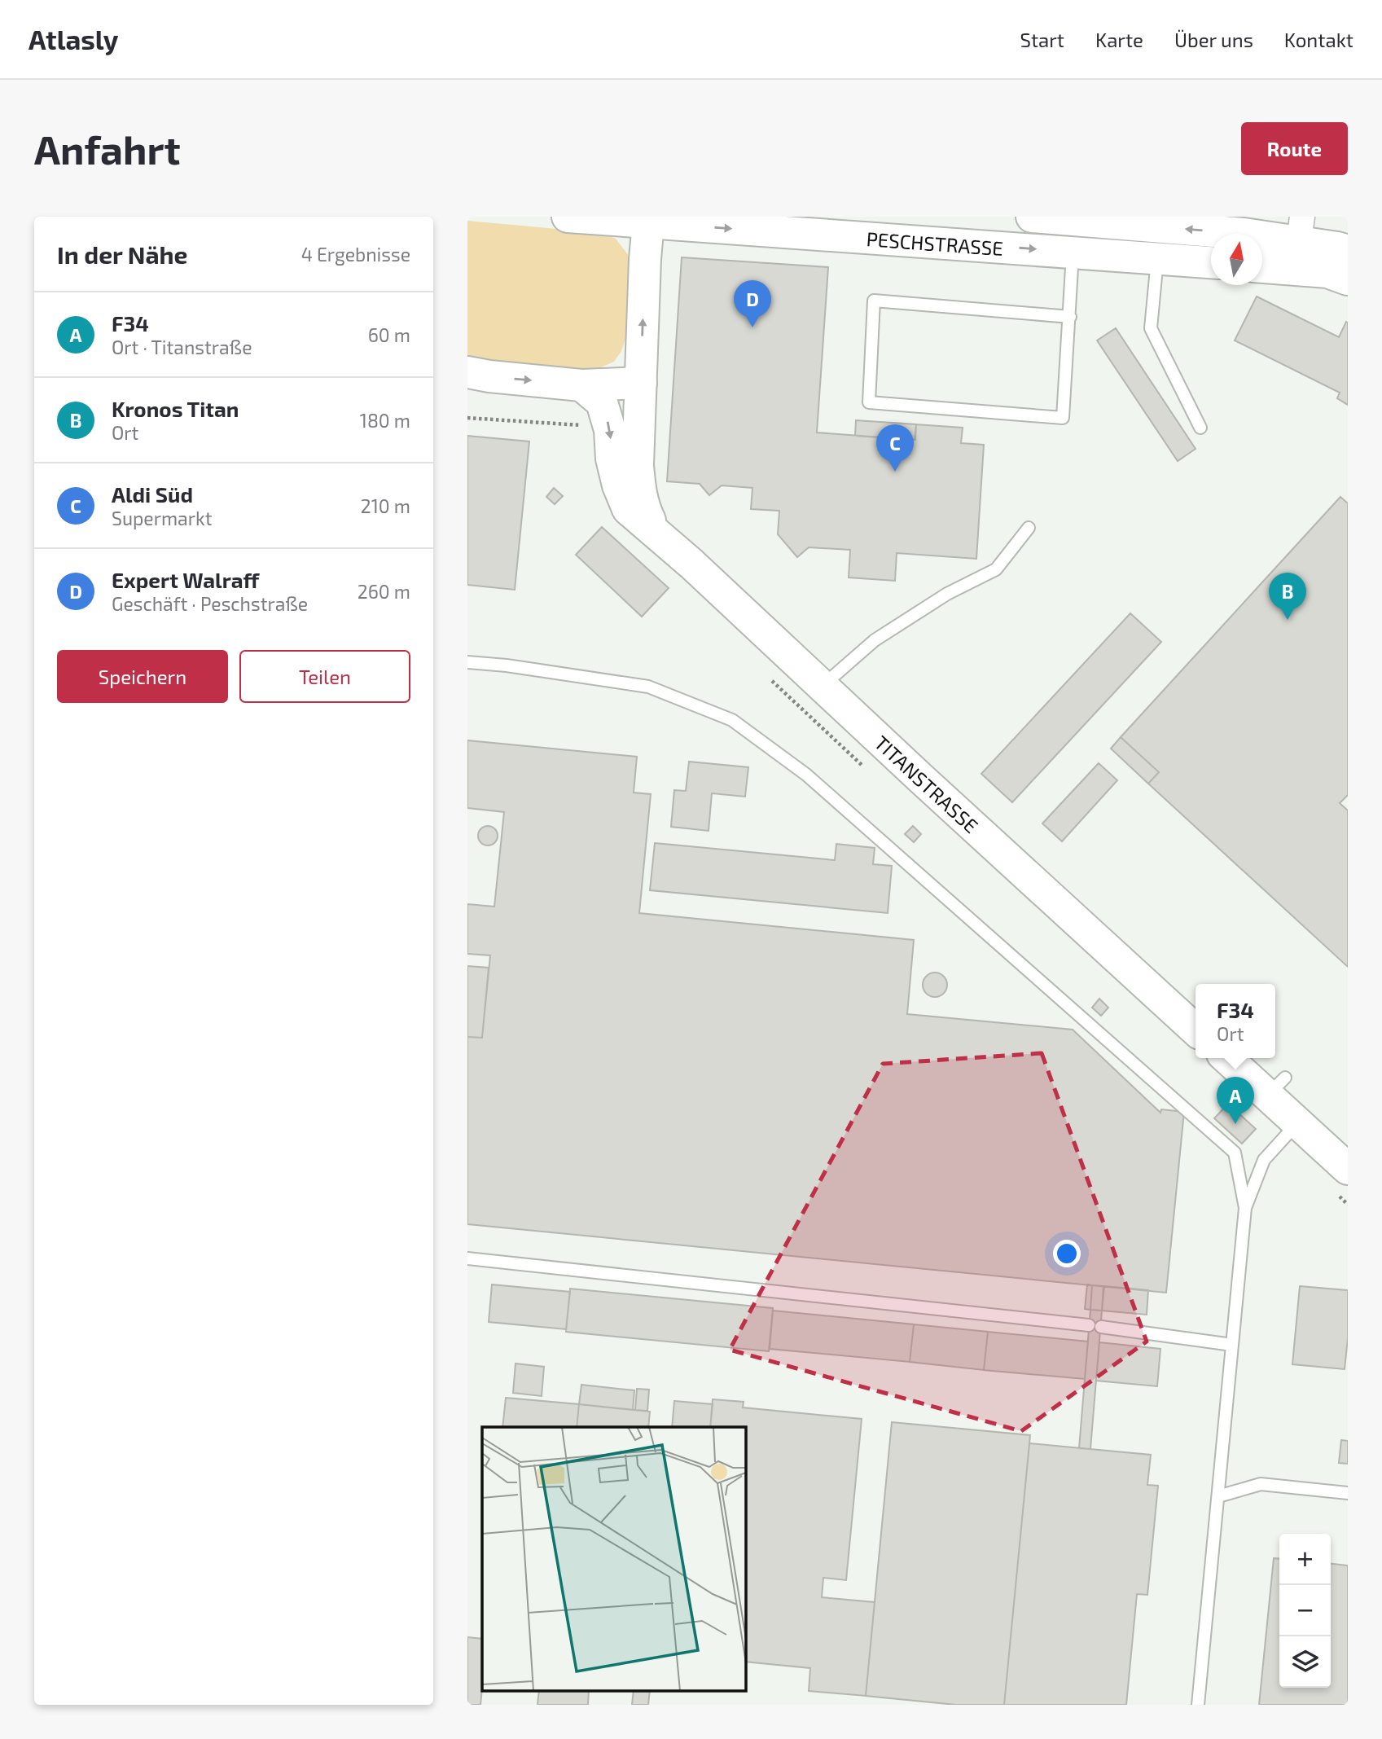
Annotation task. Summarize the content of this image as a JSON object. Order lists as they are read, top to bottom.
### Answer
{
  "streets": {
    "street": ["PESCHSTRASSE", "TITANSTRASSE"]
  },
  "crossings": [
    ["PESCHSTRASSE", "TITANSTRASSE"]
  ],
  "north": "top",
  "page": {
    "header": "Atlasly",
    "nav": [
      "Start",
      "Karte",
      "Über uns",
      "Kontakt"
    ],
    "buttons": [
      "Route",
      ["Speichern", "Teilen"]
    ],
    "title": "Anfahrt",
    "heading": ["In der Nähe", "4 Ergebnisse"],
    "pins": [
      "D",
      "C",
      "B",
      "A"
    ],
    "list": [
      {
        "mark": "A",
        "name": "F34",
        "note": "Ort · Titanstraße",
        "value": "60 m"
      },
      {
        "mark": "B",
        "name": "Kronos Titan",
        "note": "Ort",
        "value": "180 m"
      },
      {
        "mark": "C",
        "name": "Aldi Süd",
        "note": "Supermarkt",
        "value": "210 m"
      },
      {
        "mark": "D",
        "name": "Expert Walraff",
        "note": "Geschäft · Peschstraße",
        "value": "260 m"
      }
    ],
    "popup": ["F34", "Ort"],
    "map_buttons": ["+", "−"]
  }
}
